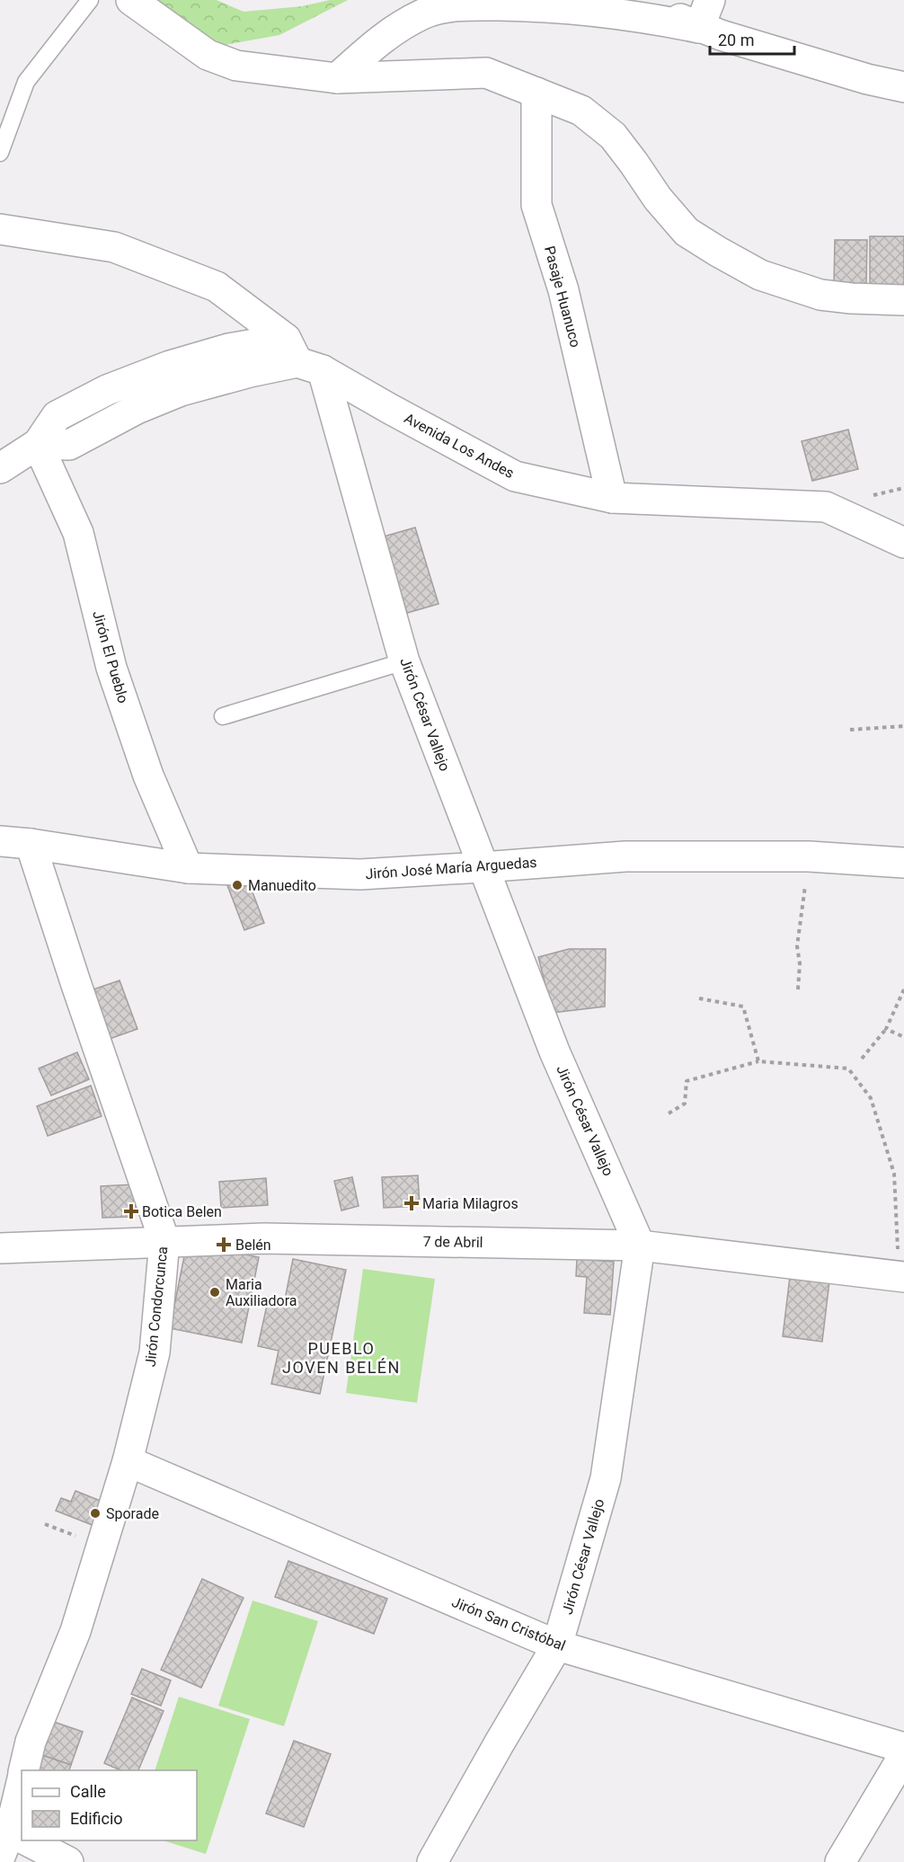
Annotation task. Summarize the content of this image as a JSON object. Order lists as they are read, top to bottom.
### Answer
{
  "streets": {
    "street": [
      "Pasaje Huanuco",
      "Avenida Los Andes",
      "Jirón El Pueblo",
      "Jirón César Vallejo",
      "Jirón José María Arguedas",
      "7 de Abril",
      "Jirón Condorcunca",
      "Jirón San Cristóbal"
    ]
  },
  "crossings": [
    ["Pasaje Huanuco", "Avenida Los Andes"],
    ["Avenida Los Andes", "Jirón César Vallejo"],
    ["Jirón El Pueblo", "Jirón José María Arguedas"],
    ["Jirón César Vallejo", "Jirón José María Arguedas"],
    ["Jirón César Vallejo", "7 de Abril"],
    ["Jirón César Vallejo", "Jirón San Cristóbal"],
    ["Jirón José María Arguedas", "Jirón Condorcunca"],
    ["7 de Abril", "Jirón Condorcunca"],
    ["Jirón Condorcunca", "Jirón San Cristóbal"]
  ],
  "districts": ["PUEBLO JOVEN BELÉN"],
  "places": {
    "other": ["Manuedito", "Maria Auxiliadora", "Sporade"],
    "health": ["Maria Milagros", "Botica Belen", "Belén"]
  },
  "legend": ["Calle", "Edificio"],
  "scale_bar": "20 m"
}
